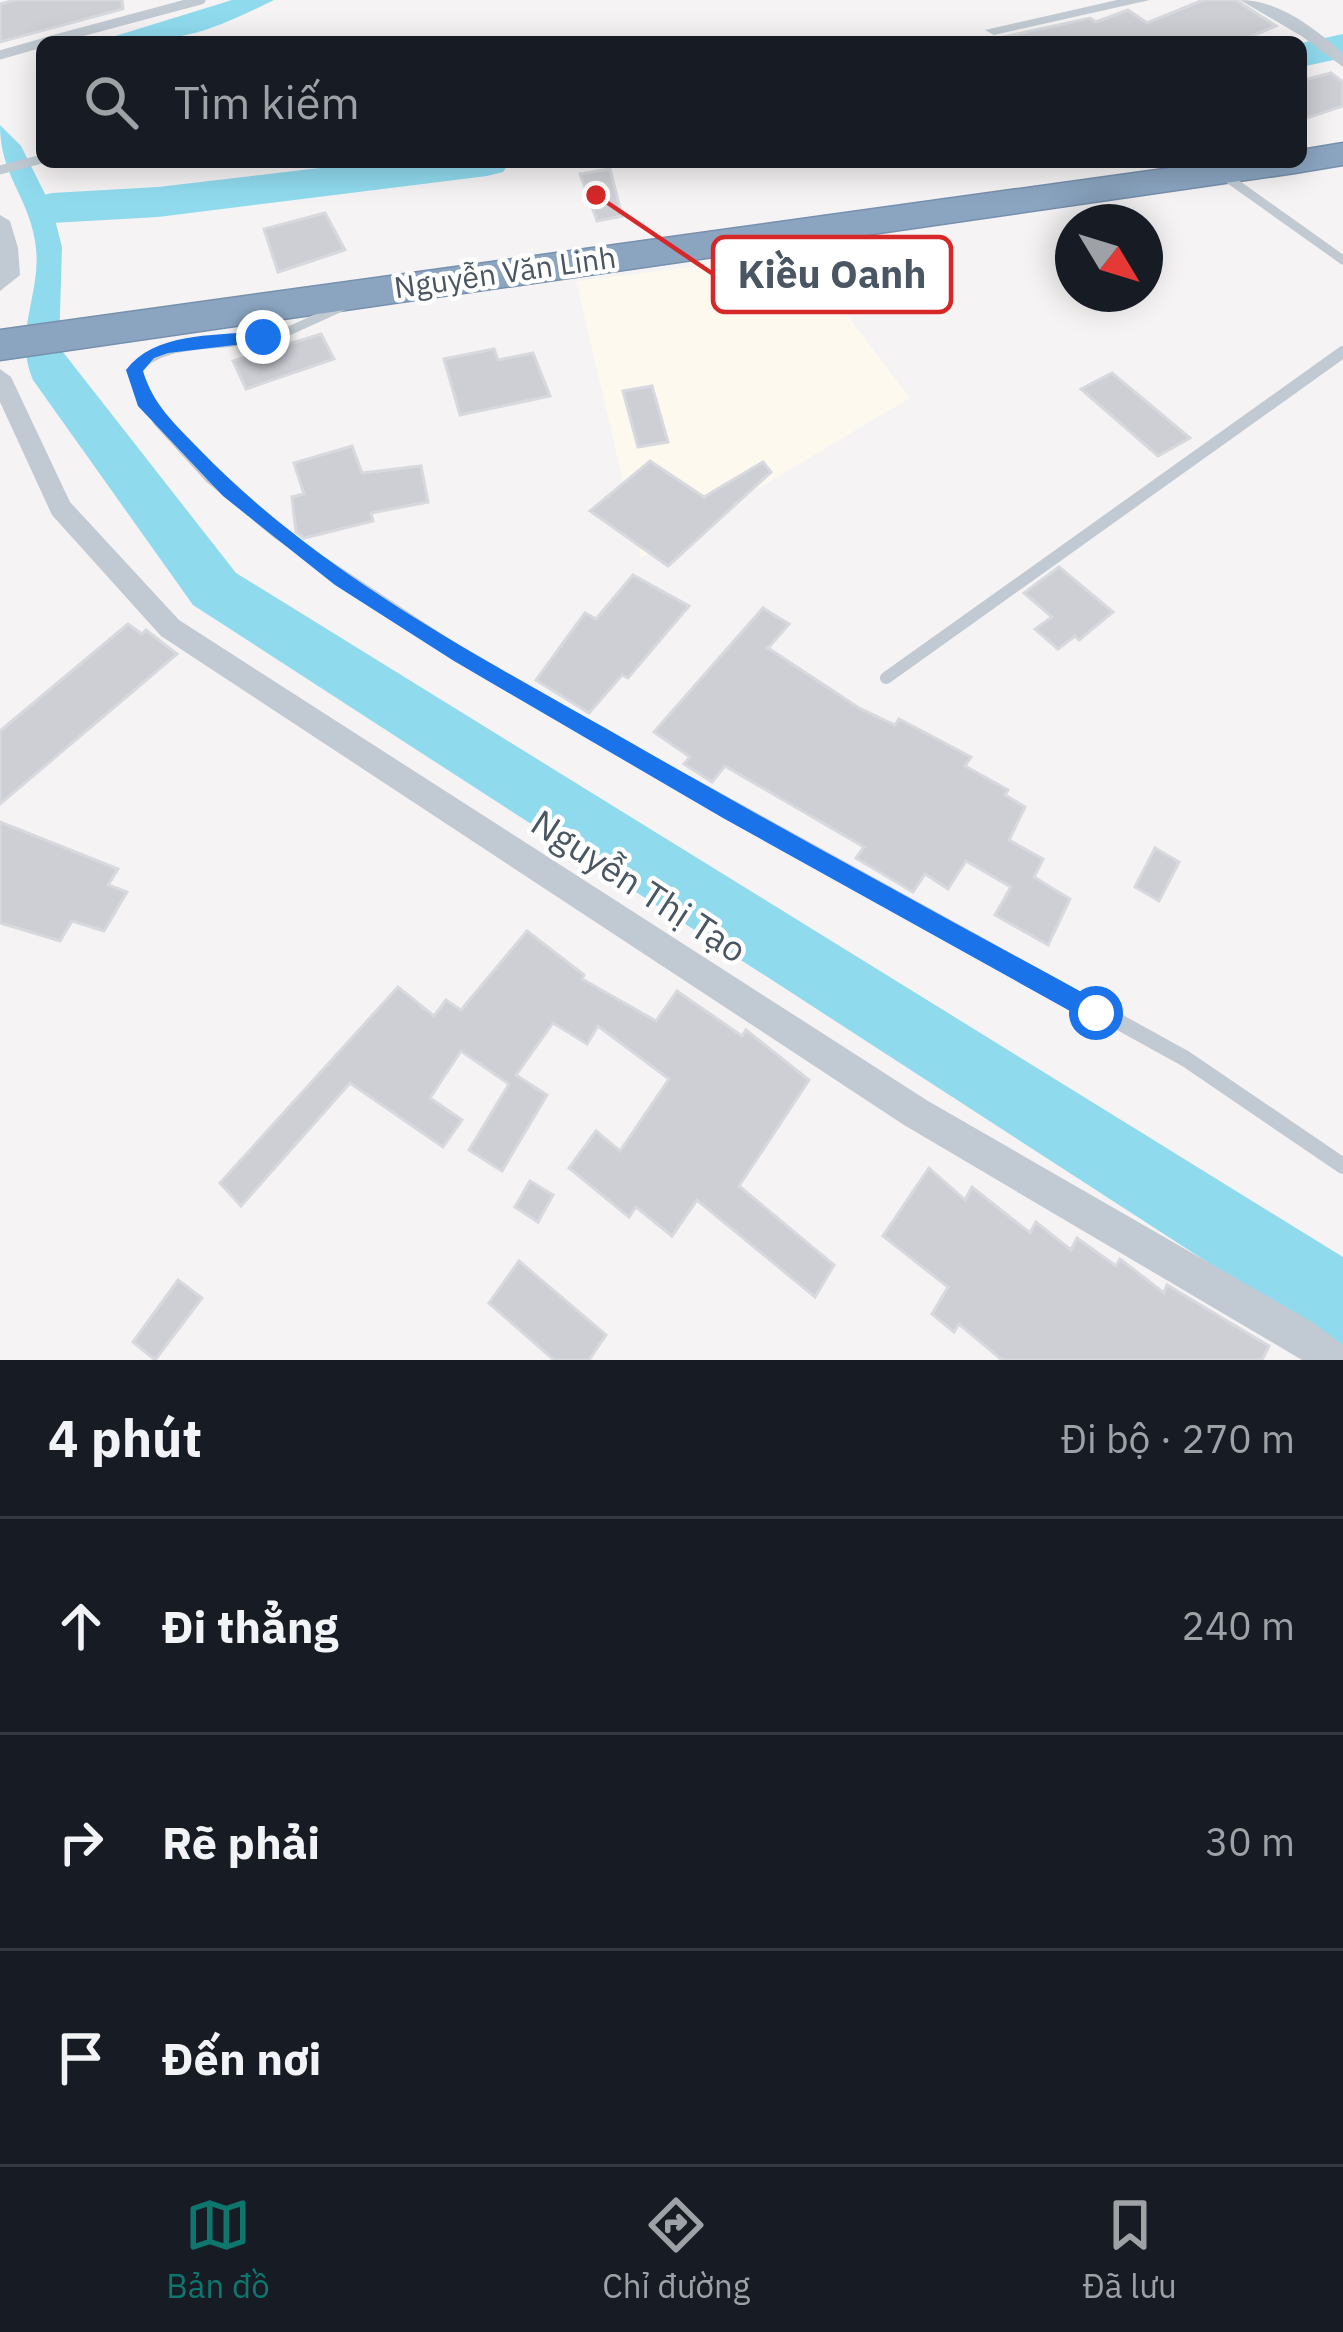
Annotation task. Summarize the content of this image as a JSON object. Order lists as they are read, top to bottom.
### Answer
{
  "streets": {
    "highway": ["Nguyễn Văn Linh"],
    "street": ["Nguyễn Thị Tạo"]
  },
  "places": ["Kiều Oanh"],
  "north": "bottom right",
  "page": {
    "search": "Tìm kiếm",
    "heading": ["4 phút", "Đi bộ · 270 m"],
    "list": [
      ["Đi thẳng", "240 m"],
      ["Rẽ phải", "30 m"],
      "Đến nơi"
    ],
    "nav": ["Bản đồ", "Chỉ đường", "Đã lưu"]
  }
}
